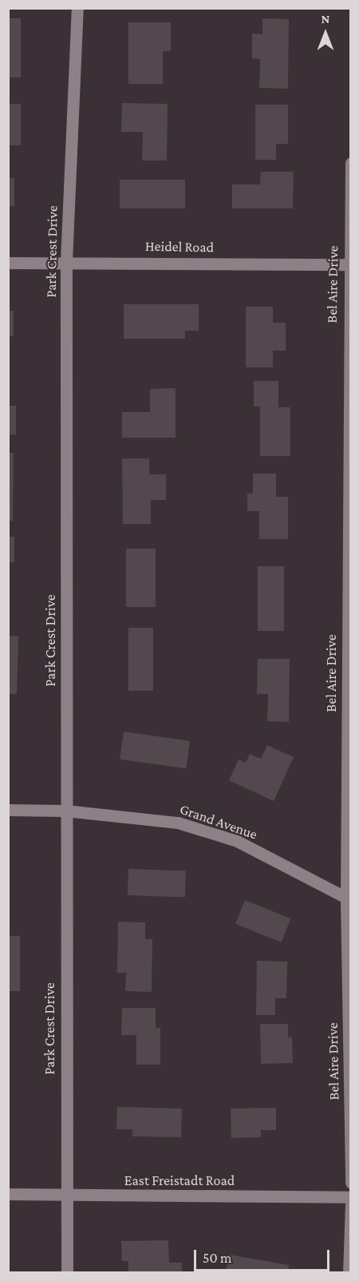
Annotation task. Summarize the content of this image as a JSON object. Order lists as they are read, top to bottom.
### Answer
{
  "streets": {
    "street": [
      "Heidel Road",
      "Park Crest Drive",
      "Bel Aire Drive",
      "Grand Avenue",
      "East Freistadt Road"
    ]
  },
  "crossings": [
    ["Heidel Road", "Park Crest Drive"],
    ["Heidel Road", "Bel Aire Drive"],
    ["Park Crest Drive", "Grand Avenue"],
    ["Park Crest Drive", "East Freistadt Road"],
    ["Bel Aire Drive", "Grand Avenue"]
  ],
  "scale_bar": "50 m",
  "north": "top"
}
